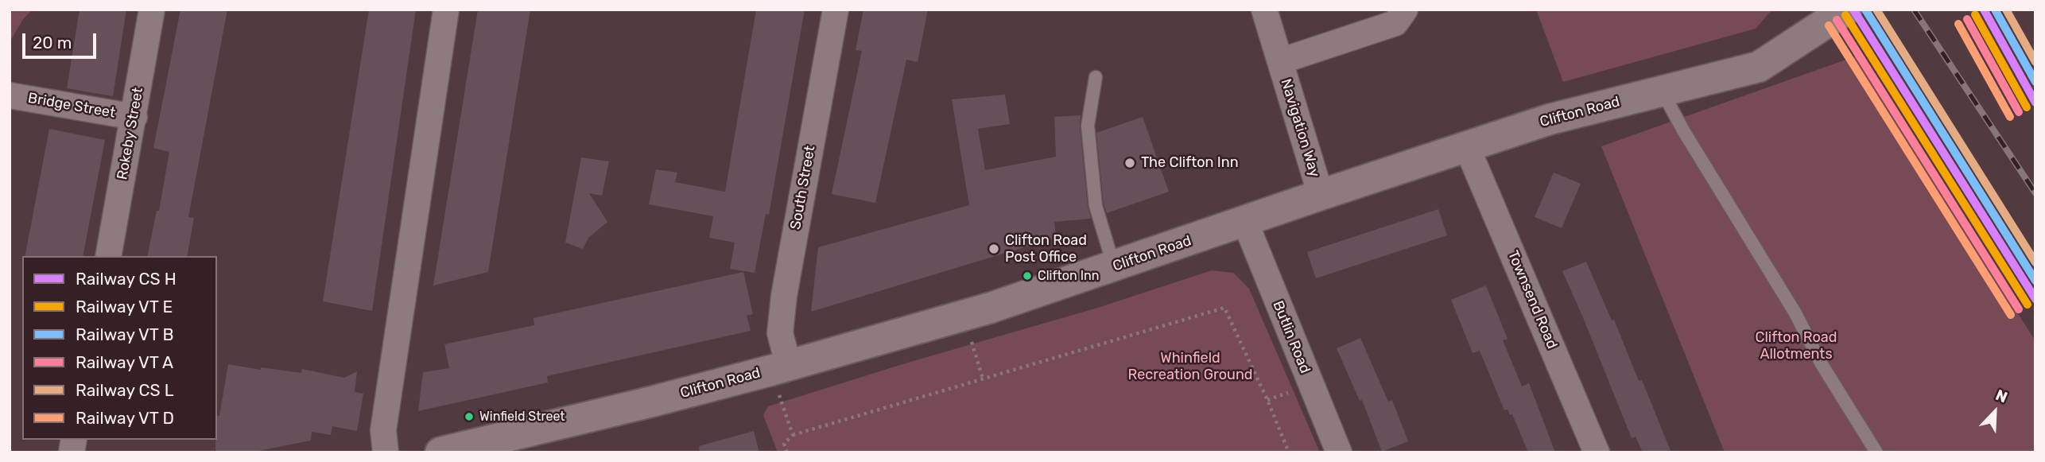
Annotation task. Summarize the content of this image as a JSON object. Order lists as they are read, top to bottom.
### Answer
{
  "streets": {
    "street": [
      "Bridge Street",
      "Clifton Road",
      "Navigation Way",
      "Rokeby Street",
      "South Street",
      "Townsend Road",
      "Butlin Road"
    ]
  },
  "crossings": [
    ["Bridge Street", "Rokeby Street"],
    ["Clifton Road", "Navigation Way"],
    ["Clifton Road", "South Street"],
    ["Clifton Road", "Townsend Road"],
    ["Clifton Road", "Butlin Road"]
  ],
  "parks": ["Clifton Road Allotments", "Whinfield Recreation Ground"],
  "places": [
    "The Clifton Inn",
    "Clifton Road Post Office",
    "Clifton Inn",
    "Winfield Street"
  ],
  "legend": [
    "Railway CS H",
    "Railway VT E",
    "Railway VT B",
    "Railway VT A",
    "Railway CS L",
    "Railway VT D"
  ],
  "scale_bar": "20 m",
  "north": "top right"
}
